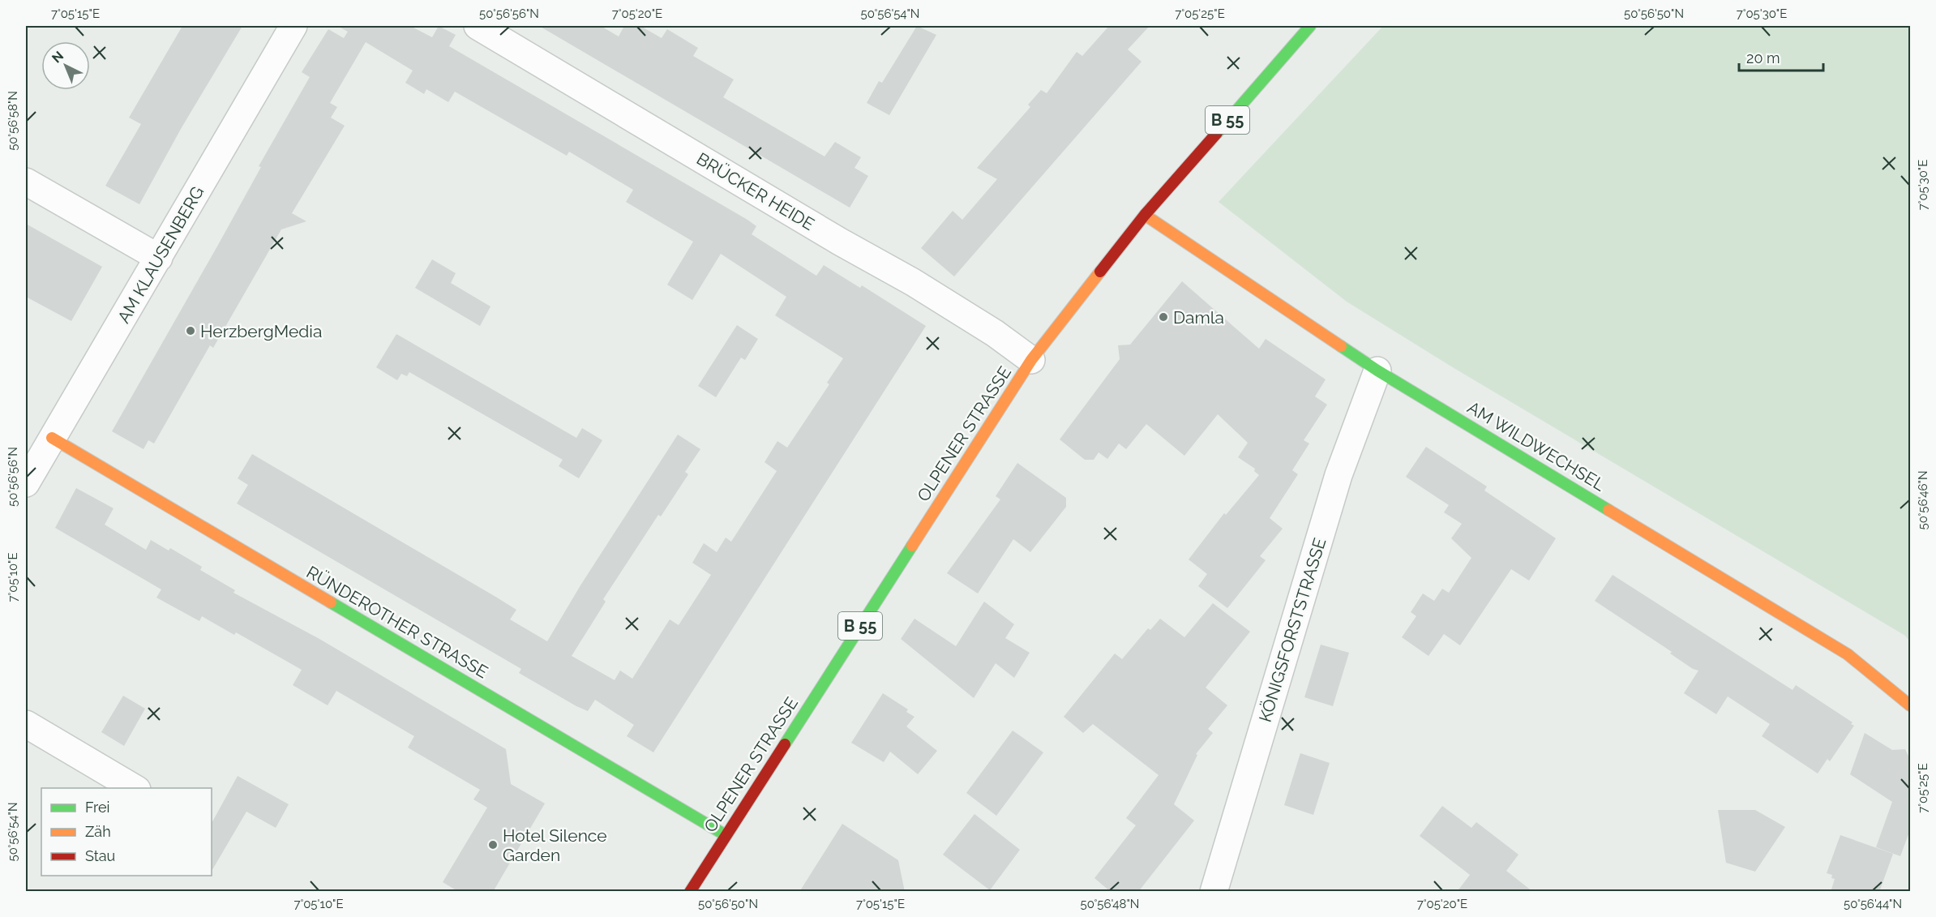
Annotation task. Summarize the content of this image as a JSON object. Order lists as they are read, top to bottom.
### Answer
{
  "streets": {
    "street": [
      "B 55",
      "BRÜCKER HEIDE",
      "AM KLAUSENBERG",
      "OLPENER STRASSE",
      "AM WILDWECHSEL",
      "RÜNDEROTHER STRASSE",
      "KÖNIGSFORSTSTRASSE"
    ]
  },
  "crossings": [
    ["BRÜCKER HEIDE", "OLPENER STRASSE"],
    ["AM KLAUSENBERG", "RÜNDEROTHER STRASSE"],
    ["OLPENER STRASSE", "AM WILDWECHSEL"],
    ["OLPENER STRASSE", "RÜNDEROTHER STRASSE"],
    ["AM WILDWECHSEL", "KÖNIGSFORSTSTRASSE"]
  ],
  "places": ["Damla", "HerzbergMedia", "Hotel Silence Garden"],
  "legend": ["Frei", "Zäh", "Stau"],
  "scale_bar": "20 m",
  "north": "top left",
  "coordinates": [
    "7°05'15\"E",
    "50°56'56\"N",
    "7°05'20\"E",
    "50°56'54\"N",
    "7°05'25\"E",
    "50°56'50\"N",
    "7°05'30\"E",
    "50°56'58\"N",
    "50°56'46\"N",
    "7°05'10\"E",
    "50°56'48\"N",
    "50°56'44\"N"
  ]
}
